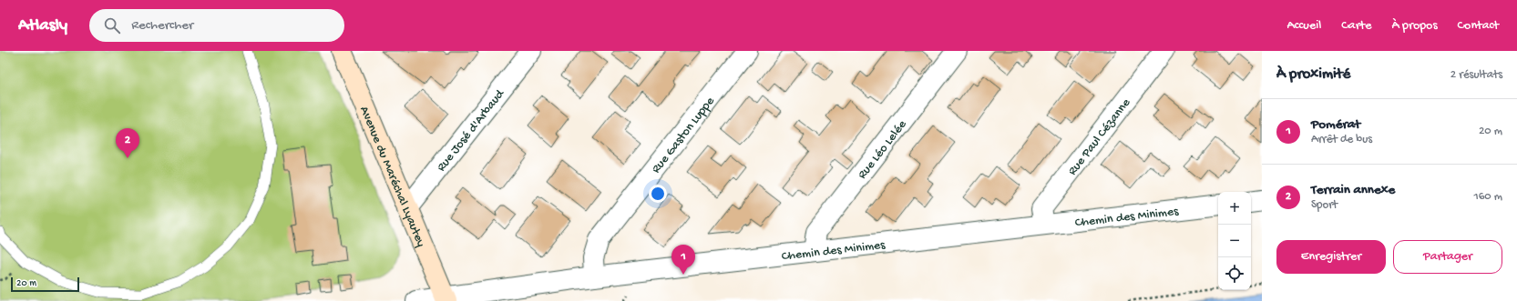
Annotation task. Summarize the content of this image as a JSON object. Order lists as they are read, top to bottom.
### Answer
{
  "streets": {
    "main road": ["Avenue du Maréchal Lyautey"],
    "street": [
      "Rue José d'Arbaud",
      "Rue Gaston Luppe",
      "Rue Paul Cézanne",
      "Rue Léo Lelée",
      "Chemin des Minimes"
    ]
  },
  "crossings": [
    ["Rue José d'Arbaud", "Avenue du Maréchal Lyautey"],
    ["Rue Gaston Luppe", "Chemin des Minimes"],
    ["Rue Paul Cézanne", "Chemin des Minimes"],
    ["Rue Léo Lelée", "Chemin des Minimes"],
    ["Avenue du Maréchal Lyautey", "Chemin des Minimes"]
  ],
  "scale_bar": "20 m",
  "page": {
    "header": "Atlasly",
    "search": "Rechercher",
    "nav": [
      "Accueil",
      "Carte",
      "À propos",
      "Contact"
    ],
    "heading": ["À proximité", "2 résultats"],
    "list": [
      {
        "mark": "1",
        "name": "Pomérat",
        "note": "Arrêt de bus",
        "value": "20 m"
      },
      {
        "mark": "2",
        "name": "Terrain annexe",
        "note": "Sport",
        "value": "160 m"
      }
    ],
    "pins": ["2", "1"],
    "map_buttons": ["+", "−"],
    "buttons": ["Enregistrer", "Partager"],
    "scale": "20 m"
  }
}
